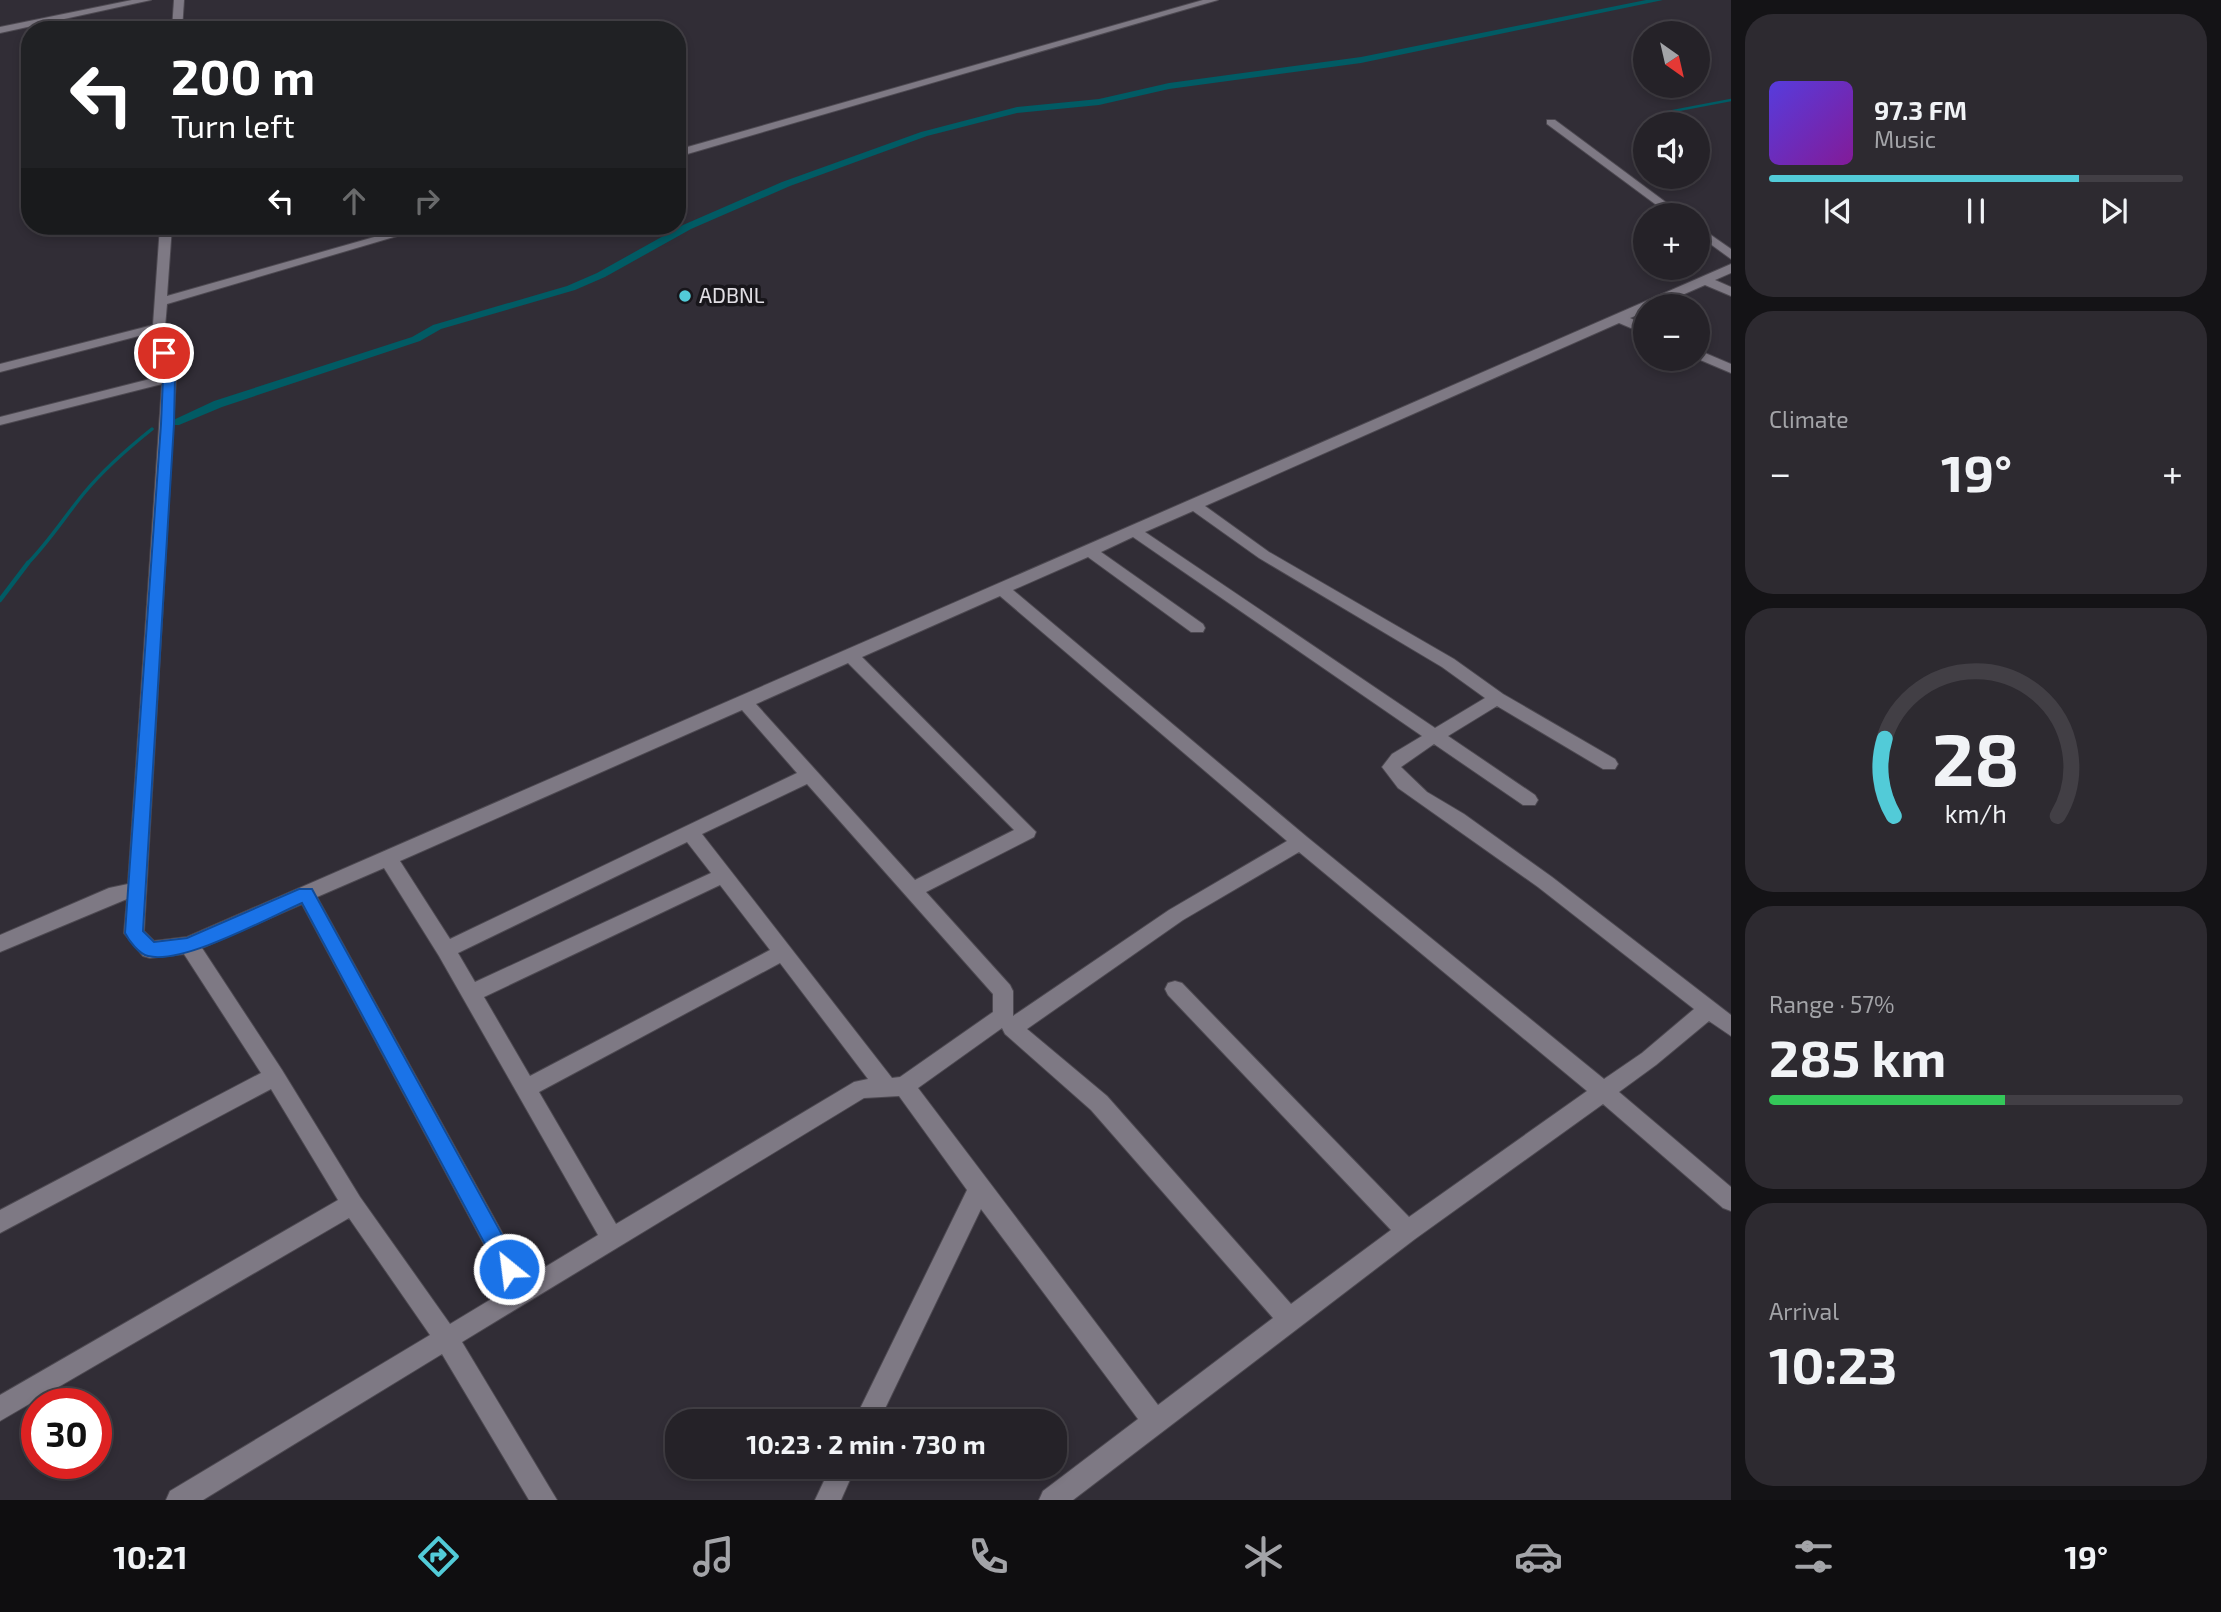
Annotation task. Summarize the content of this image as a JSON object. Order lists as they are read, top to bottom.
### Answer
{
  "places": ["ADBNL"],
  "north": "bottom right",
  "page": {
    "map_buttons": ["+", "−"],
    "turn": ["200 m", "Turn left"],
    "song": ["97.3 FM", "Music"],
    "tile": [
      "Climate",
      ["Range · 57%", "285 km"],
      ["Arrival", "10:23"]
    ],
    "heat": ["−", "19°", "+"],
    "limit": "30",
    "trip": "10:23 · 2 min · 730 m",
    "tabs": ["10:21", "19°"],
    "gauge": ["28", "km/h"]
  }
}
